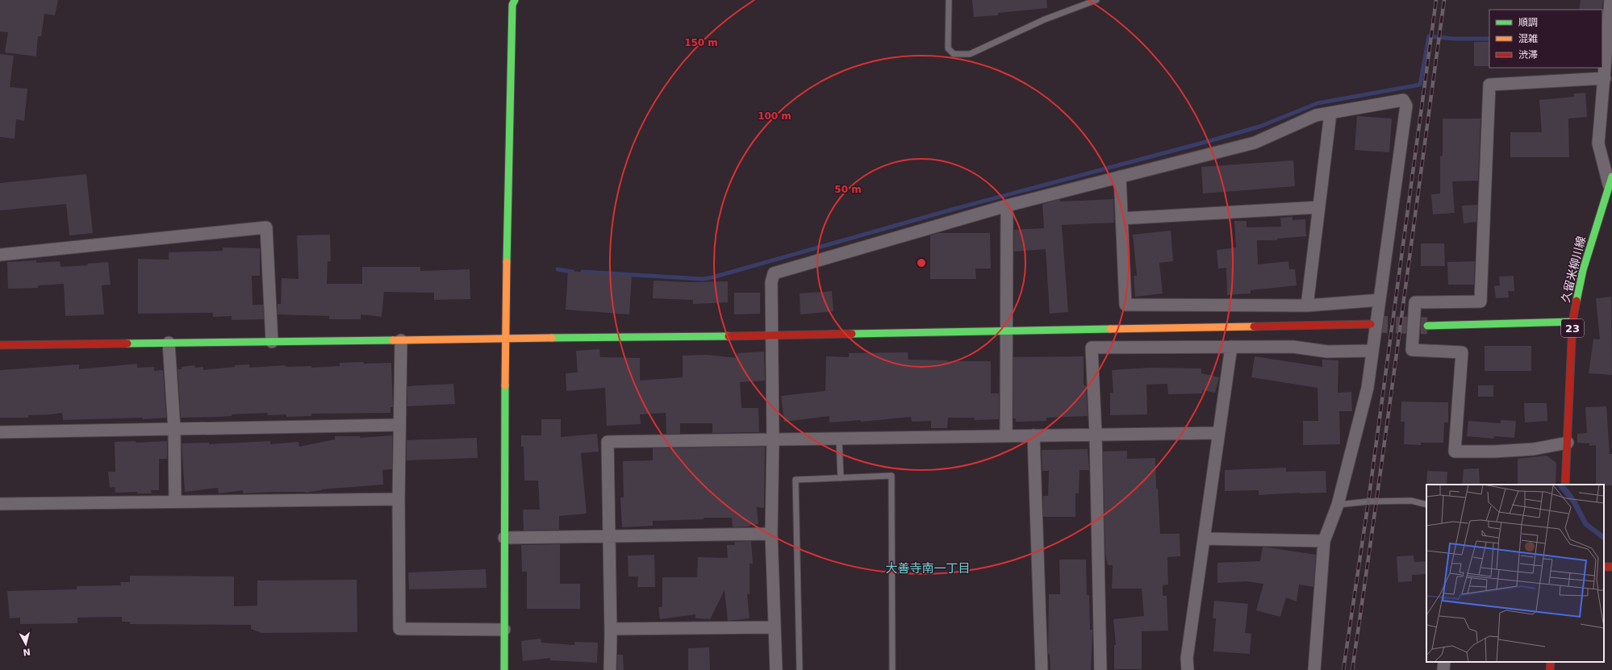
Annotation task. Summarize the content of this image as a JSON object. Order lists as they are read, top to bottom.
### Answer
{
  "streets": {
    "street": ["久留米柳川線", "23"]
  },
  "districts": ["大善寺南一丁目"],
  "legend": ["順調", "混雑", "渋滞"],
  "north": "bottom",
  "rings": ["150 m", "100 m", "50 m"]
}
